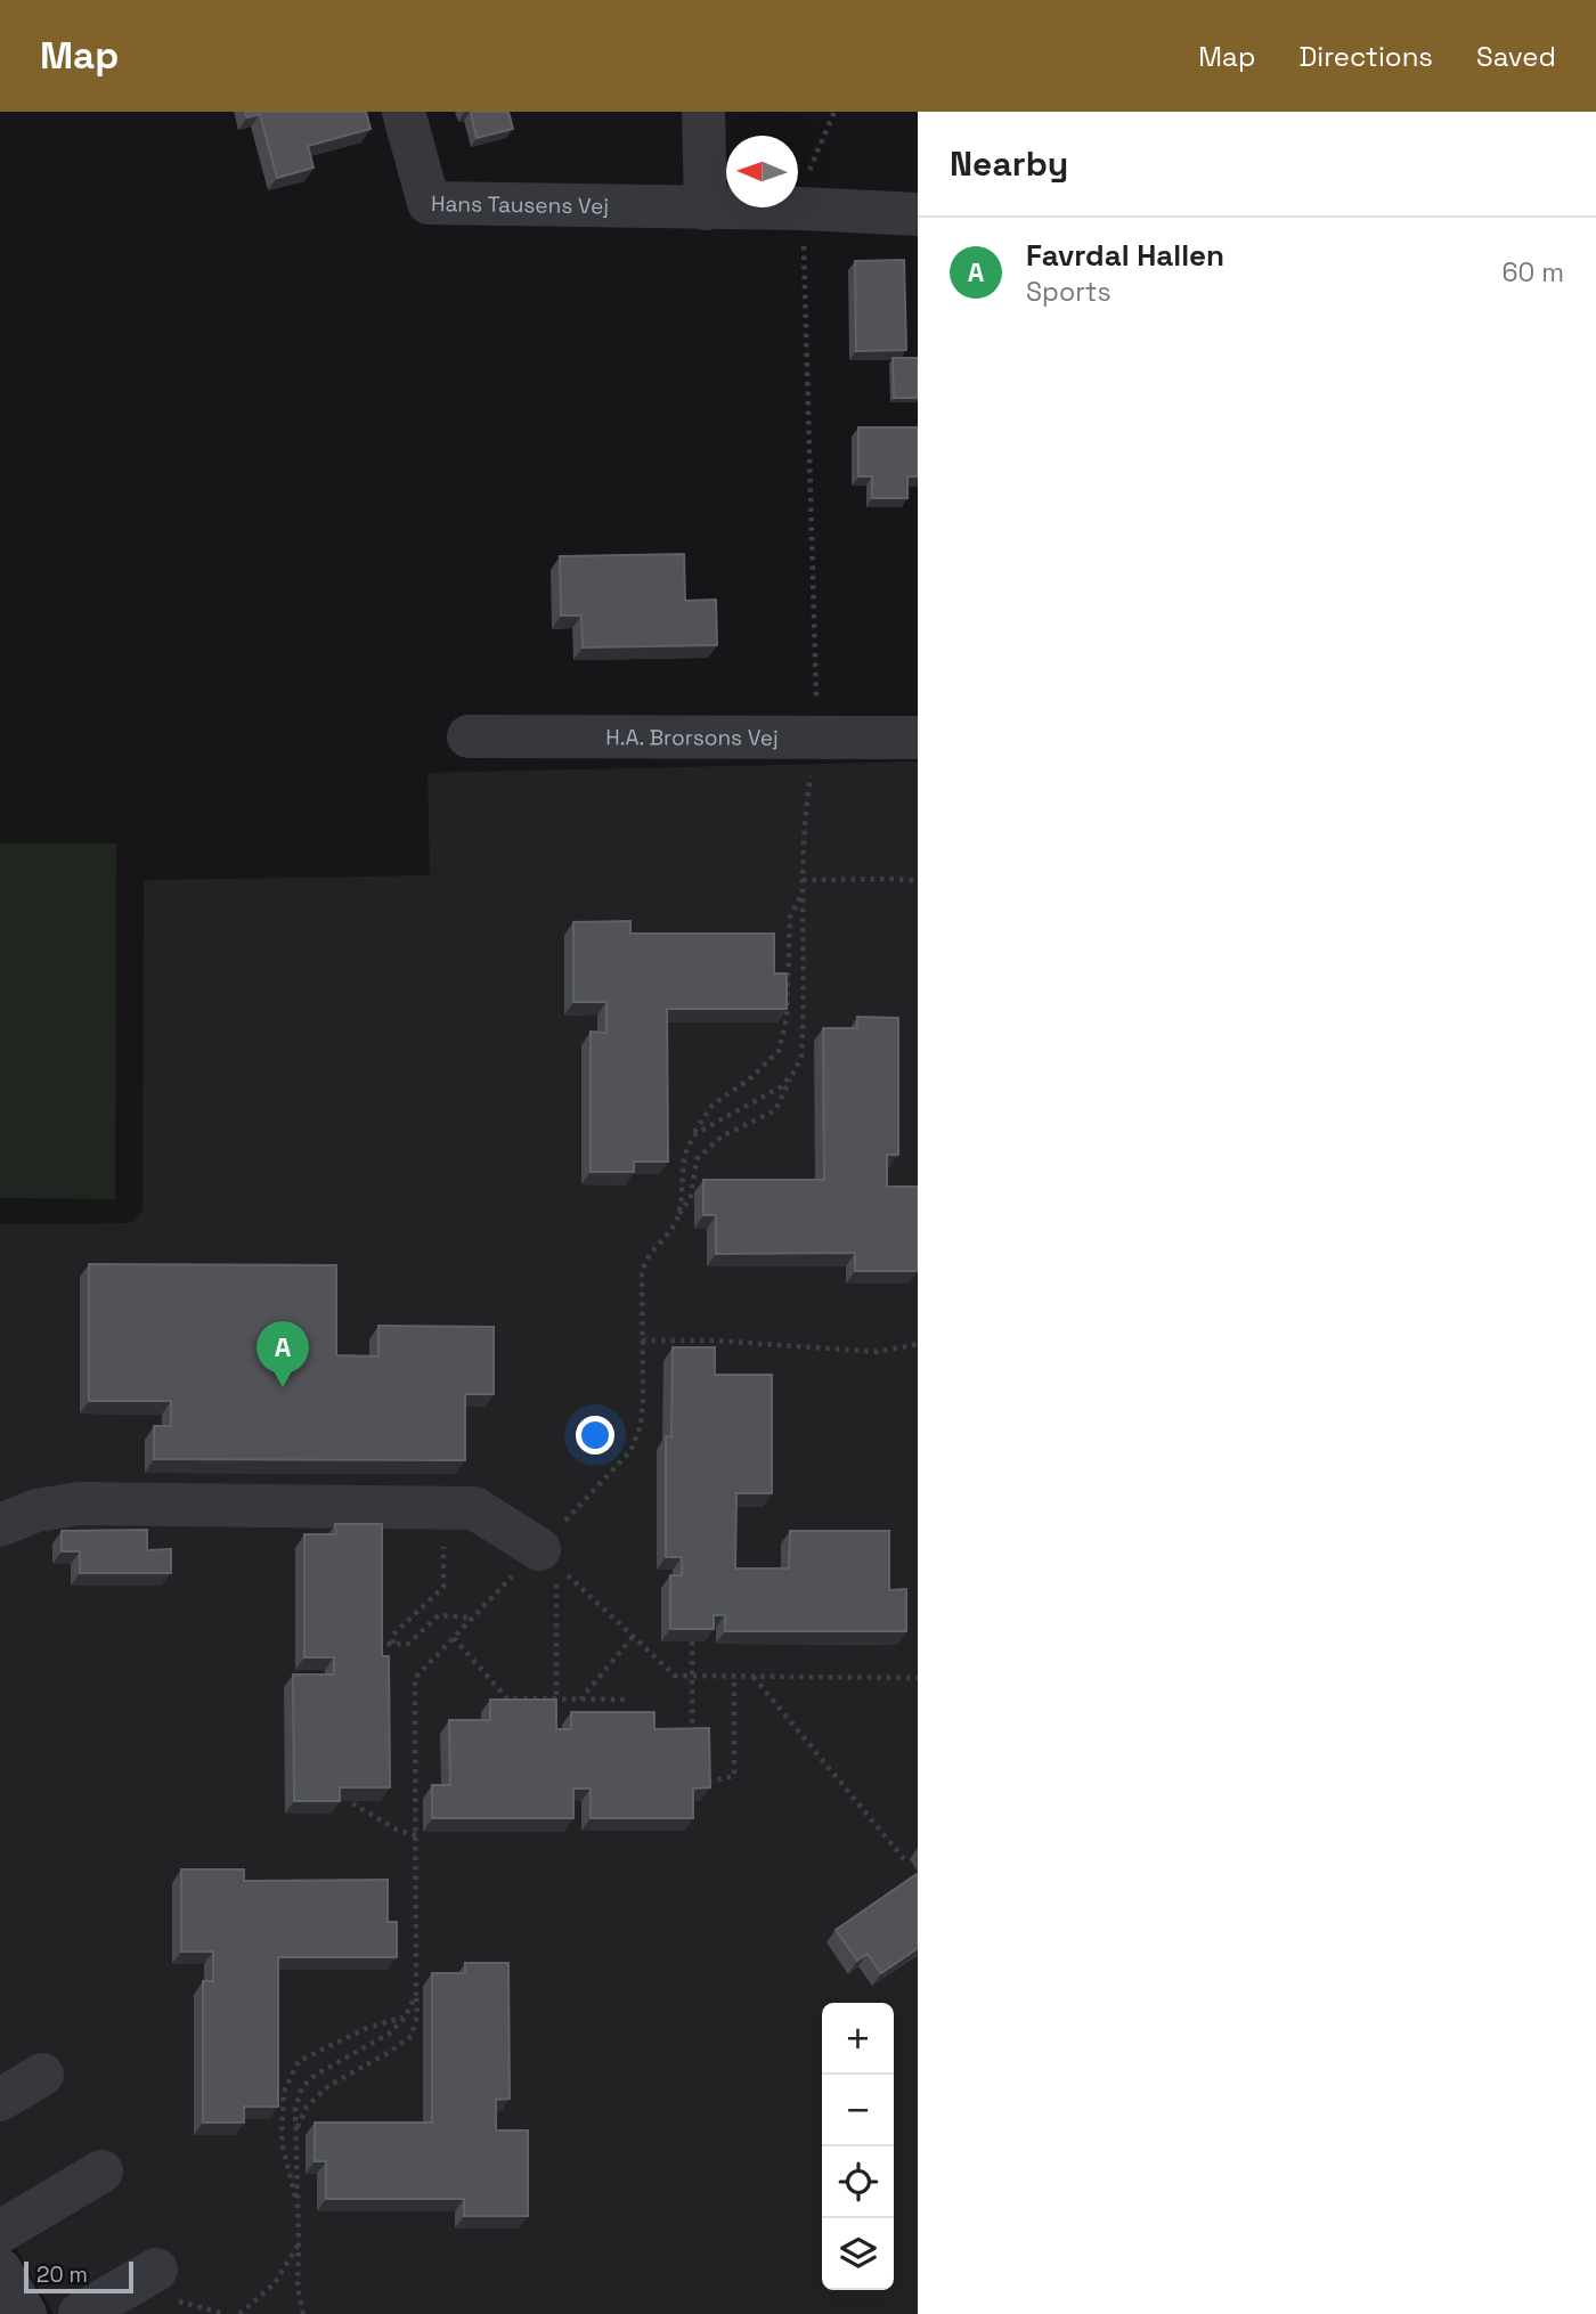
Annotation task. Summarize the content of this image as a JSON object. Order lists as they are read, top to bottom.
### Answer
{
  "streets": {
    "street": ["Hans Tausens Vej", "H.A. Brorsons Vej"]
  },
  "scale_bar": "20 m",
  "north": "left",
  "page": {
    "header": "Map",
    "nav": ["Map", "Directions", "Saved"],
    "heading": "Nearby",
    "list": [
      {
        "mark": "A",
        "name": "Favrdal Hallen",
        "note": "Sports",
        "value": "60 m"
      }
    ],
    "pins": "A",
    "map_buttons": ["+", "−"],
    "scale": "20 m"
  }
}
